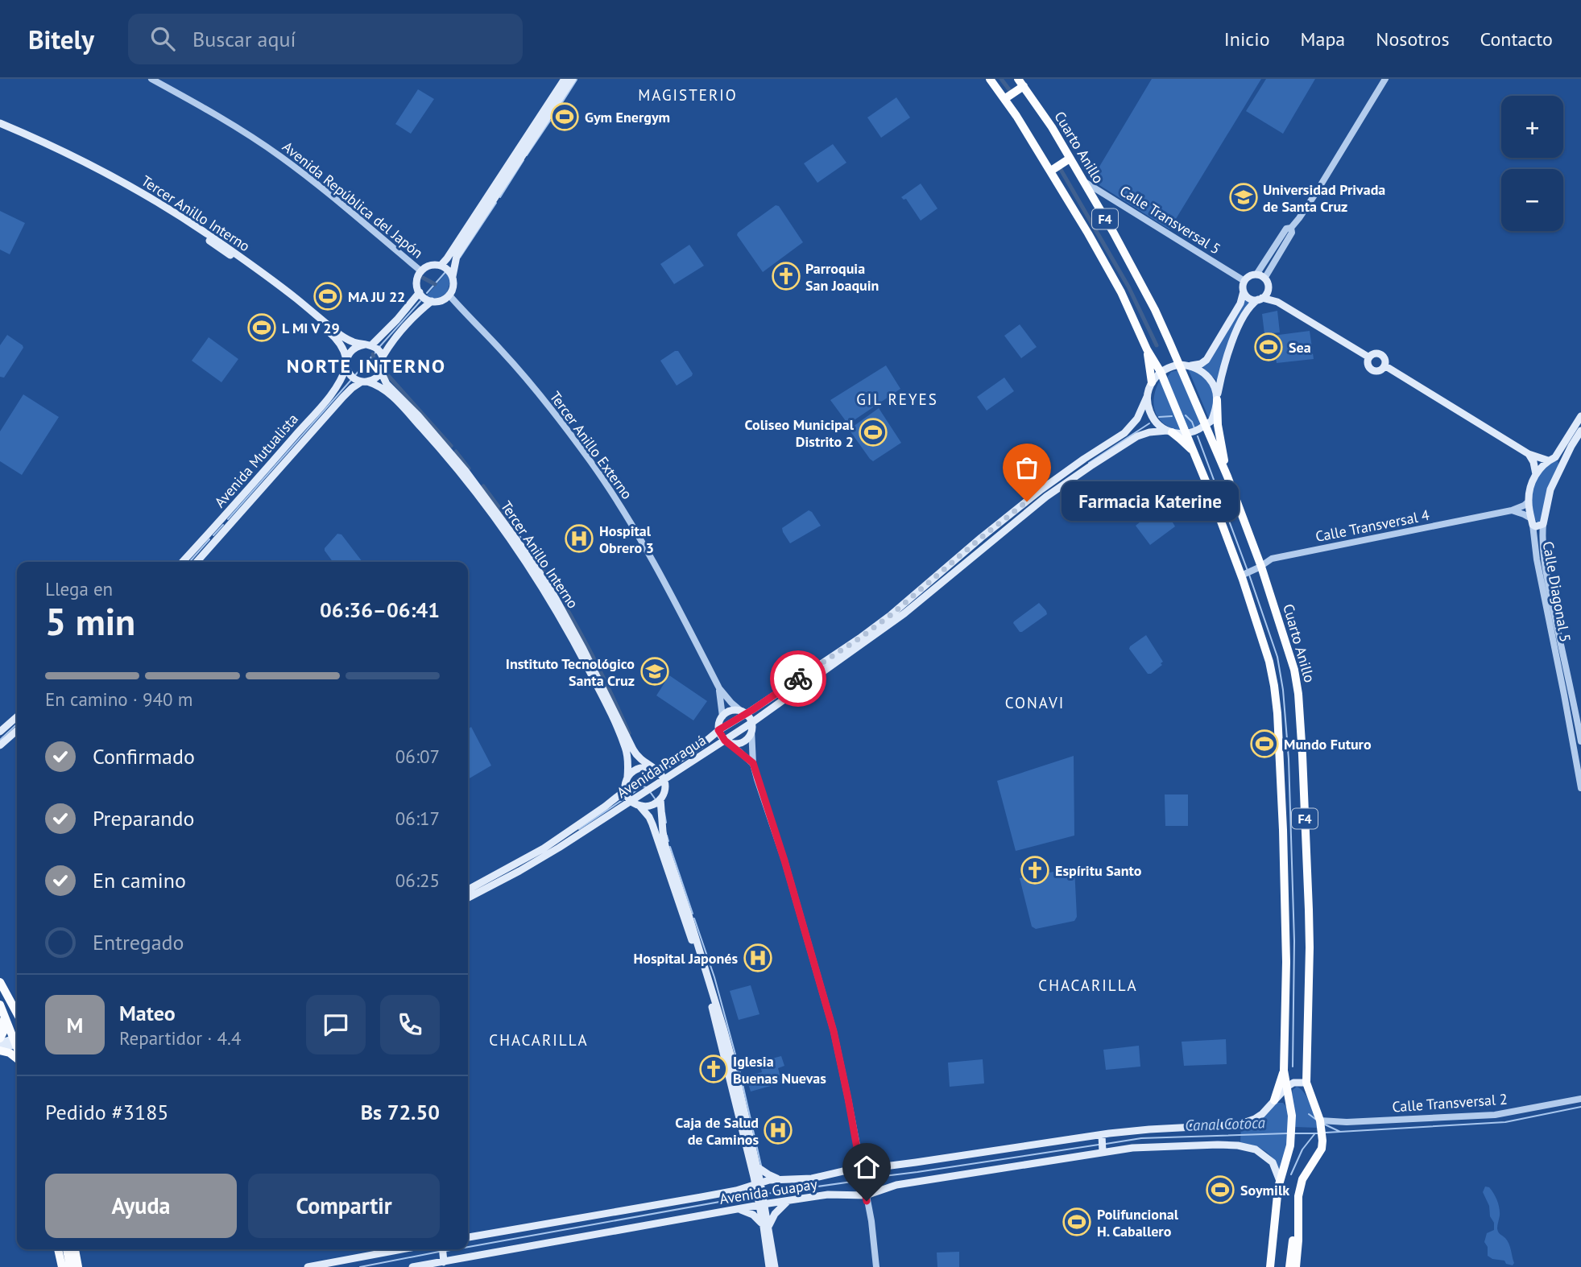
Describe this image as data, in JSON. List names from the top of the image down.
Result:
{
  "streets": {
    "highway": ["Cuarto Anillo", "F4"],
    "main road": [
      "Tercer Anillo Interno",
      "Avenida Mutualista",
      "Calle Diagonal 5",
      "Avenida Paraguá",
      "Avenida Guapay"
    ],
    "street": [
      "Avenida República del Japón",
      "Calle Transversal 5",
      "Tercer Anillo Externo",
      "Calle Transversal 4",
      "Calle Transversal 2"
    ]
  },
  "crossings": [
    ["Cuarto Anillo", "Calle Transversal 5"],
    ["Cuarto Anillo", "Calle Transversal 4"],
    ["Cuarto Anillo", "Avenida Paraguá"],
    ["Cuarto Anillo", "Calle Transversal 2"],
    ["Cuarto Anillo", "Avenida Guapay"],
    ["Avenida República del Japón", "Tercer Anillo Externo"],
    ["Tercer Anillo Interno", "Avenida Mutualista"],
    ["Tercer Anillo Interno", "Avenida Paraguá"],
    ["Tercer Anillo Externo", "Avenida Paraguá"],
    ["Calle Transversal 4", "Calle Diagonal 5"]
  ],
  "districts": [
    "MAGISTERIO",
    "NORTE INTERNO",
    "GIL REYES",
    "CONAVI",
    "CHACARILLA",
    "CHACARILLA"
  ],
  "water": ["Canal Cotoca"],
  "places": {
    "sports": [
      "Gym Energym",
      "MA JU 22",
      "L MI V 29",
      "Sea",
      "Coliseo Municipal Distrito 2",
      "Mundo Futuro",
      "Soymilk",
      "Polifuncional H. Caballero"
    ],
    "school or university": ["Universidad Privada de Santa Cruz", "Instituto Tecnológico Santa Cruz"],
    "church": ["Parroquia San Joaquin", "Espíritu Santo", "Iglesia Buenas Nuevas"],
    "other": ["Farmacia Katerine"],
    "hospital": ["Hospital Obrero 3", "Hospital Japonés", "Caja de Salud de Caminos"]
  },
  "page": {
    "header": "Bitely",
    "search": "Buscar aquí",
    "nav": [
      "Inicio",
      "Mapa",
      "Nosotros",
      "Contacto"
    ],
    "map_buttons": ["+", "−"],
    "bubble": "Farmacia Katerine",
    "heading": ["5 min", "Llega en", "06:36–06:41"],
    "panel": [
      "Mateo",
      "Repartidor · 4.4",
      "Pedido #3185",
      "Bs 72.50"
    ],
    "bar": "En camino · 940 m",
    "list": [
      ["Confirmado", "06:07"],
      ["Preparando", "06:17"],
      ["En camino", "06:25"],
      "Entregado"
    ],
    "round": "M",
    "buttons": ["Ayuda", "Compartir"]
  }
}
